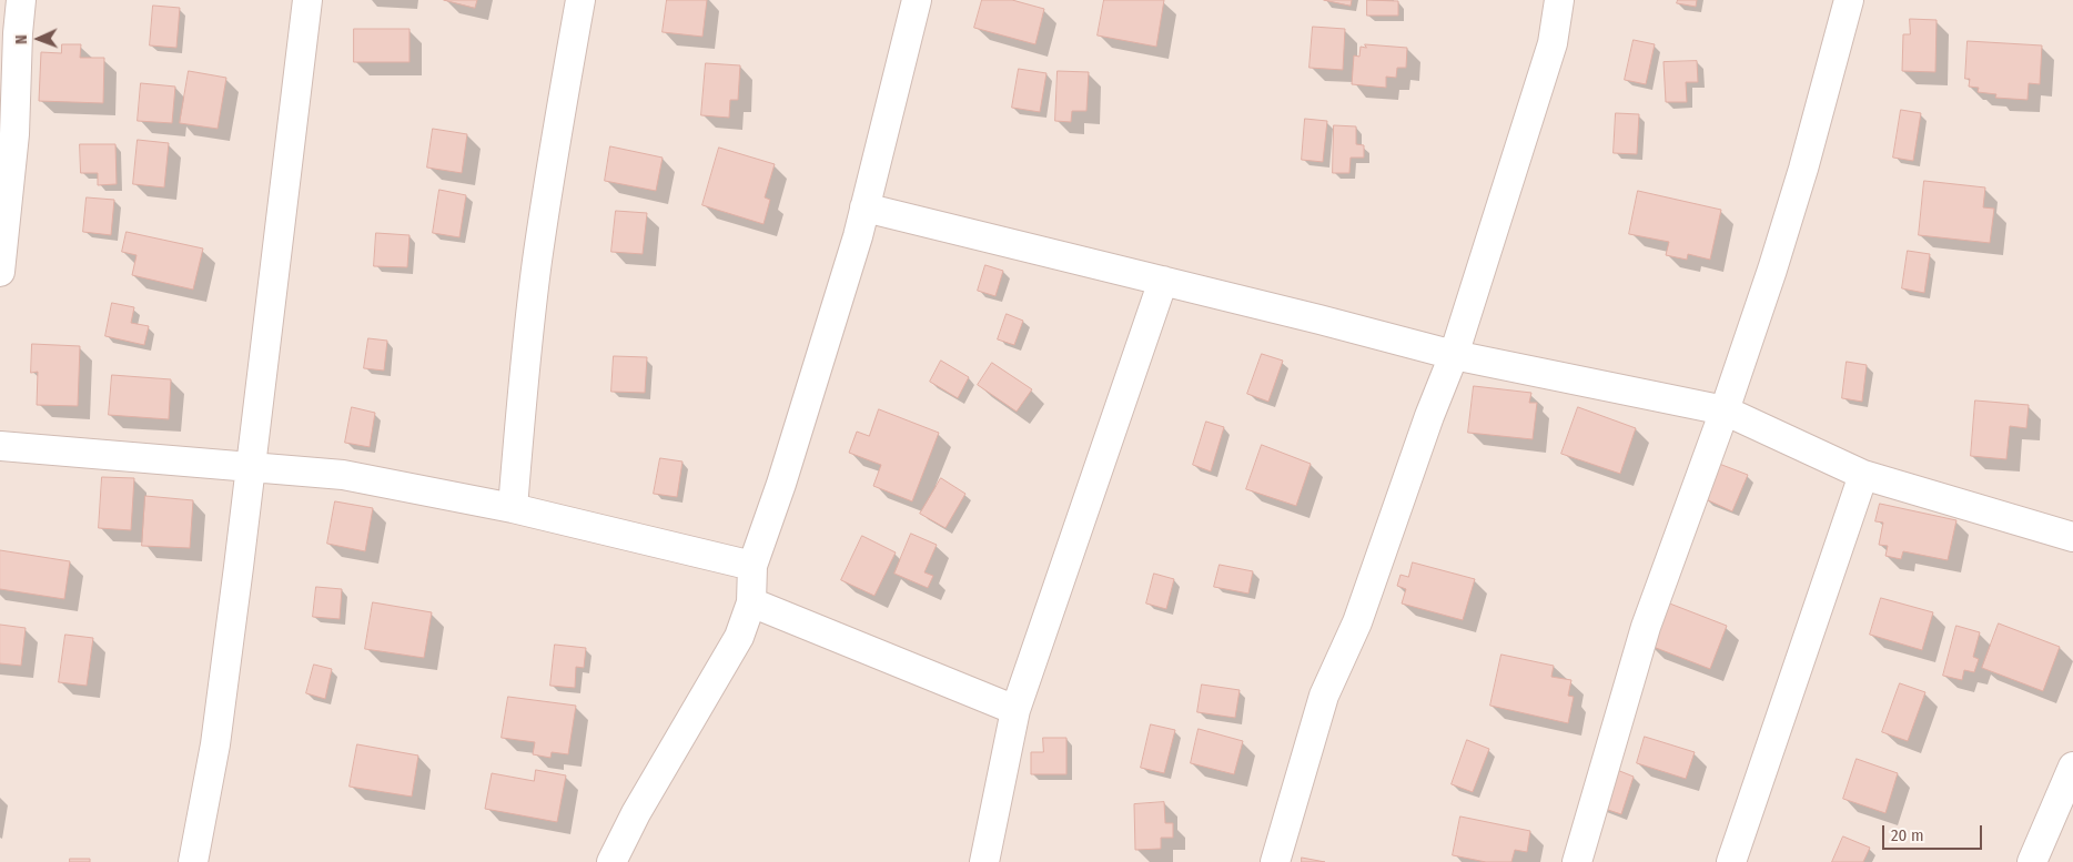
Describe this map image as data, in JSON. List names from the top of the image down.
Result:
{
  "scale_bar": "20 m",
  "north": "left"
}
